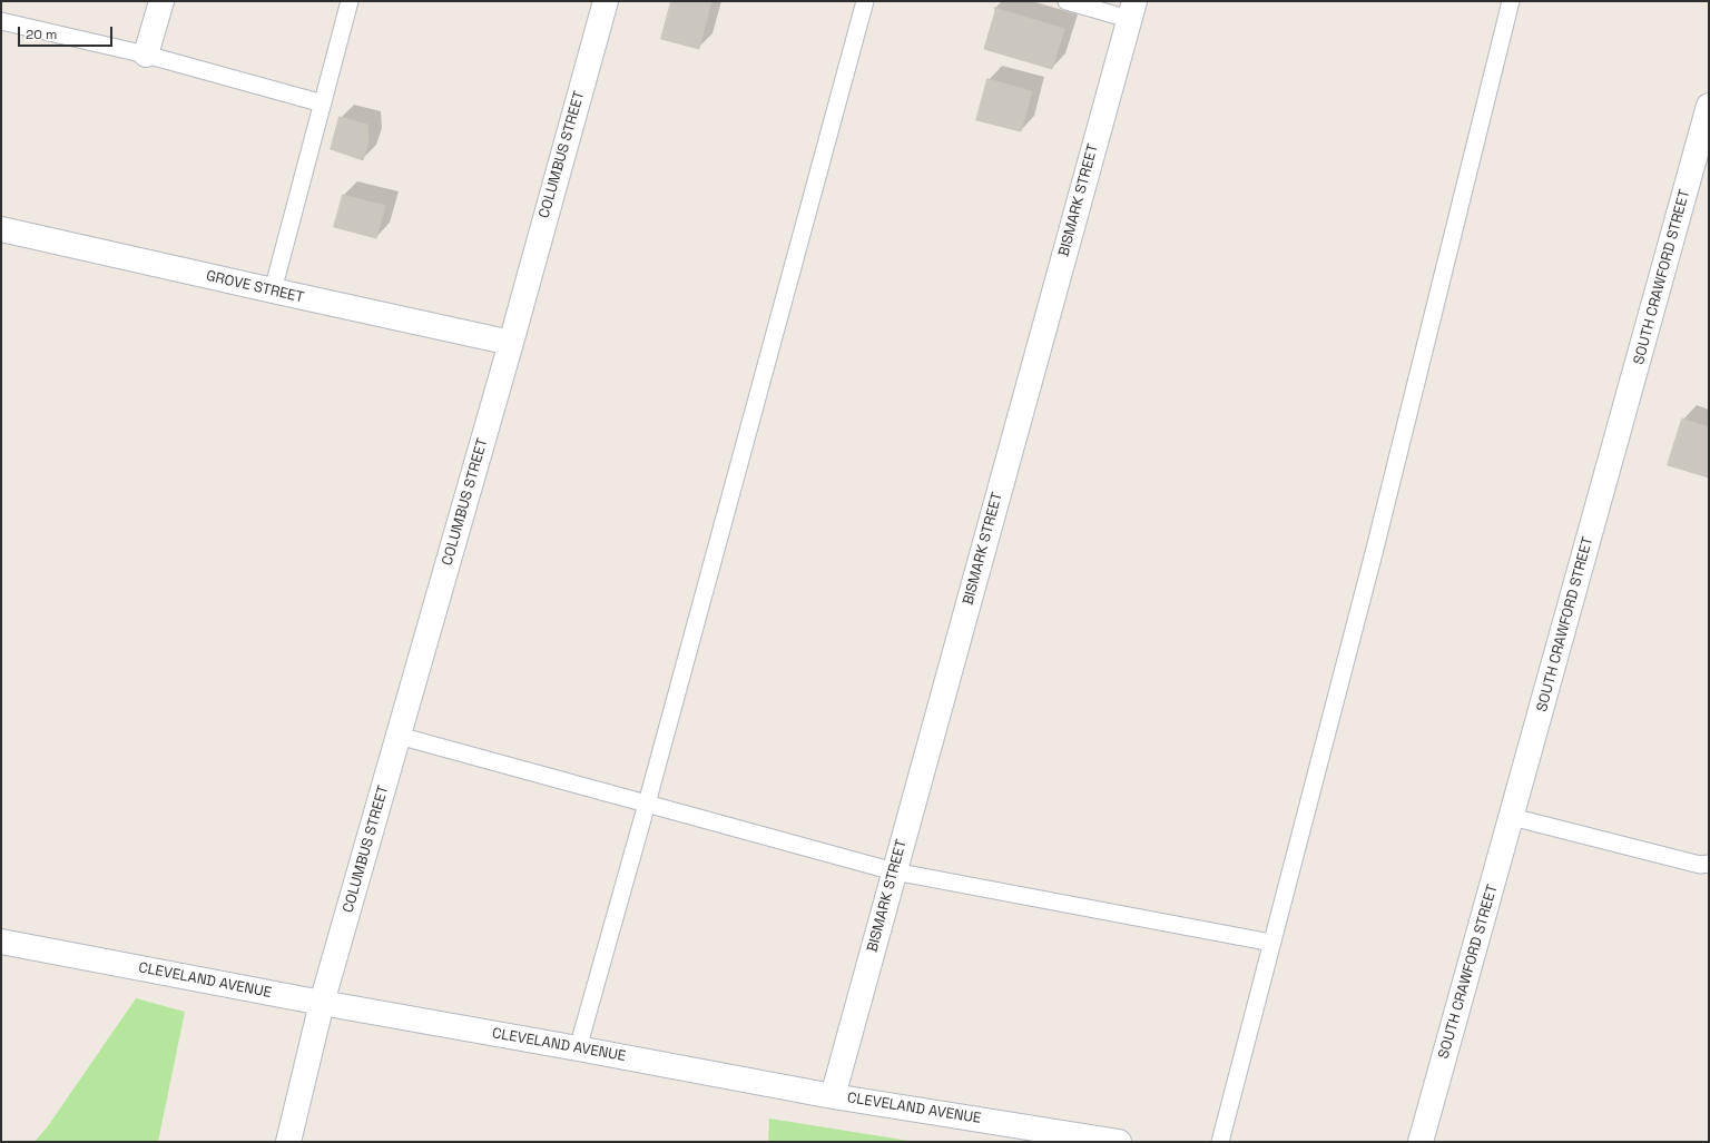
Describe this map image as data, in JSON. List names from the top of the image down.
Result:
{
  "streets": {
    "street": [
      "COLUMBUS STREET",
      "BISMARK STREET",
      "SOUTH CRAWFORD STREET",
      "GROVE STREET",
      "CLEVELAND AVENUE"
    ]
  },
  "crossings": [
    ["COLUMBUS STREET", "GROVE STREET"],
    ["COLUMBUS STREET", "CLEVELAND AVENUE"],
    ["BISMARK STREET", "CLEVELAND AVENUE"]
  ],
  "scale_bar": "20 m"
}
